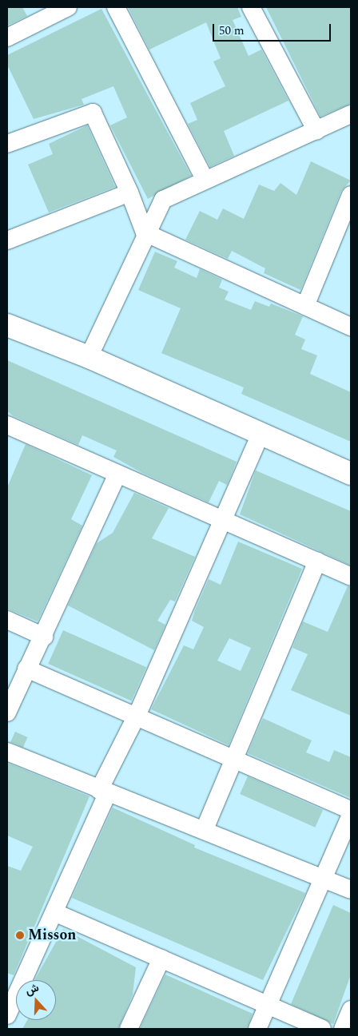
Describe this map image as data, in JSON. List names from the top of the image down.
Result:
{
  "places": ["Misson"],
  "scale_bar": "50 m",
  "north": "top"
}
